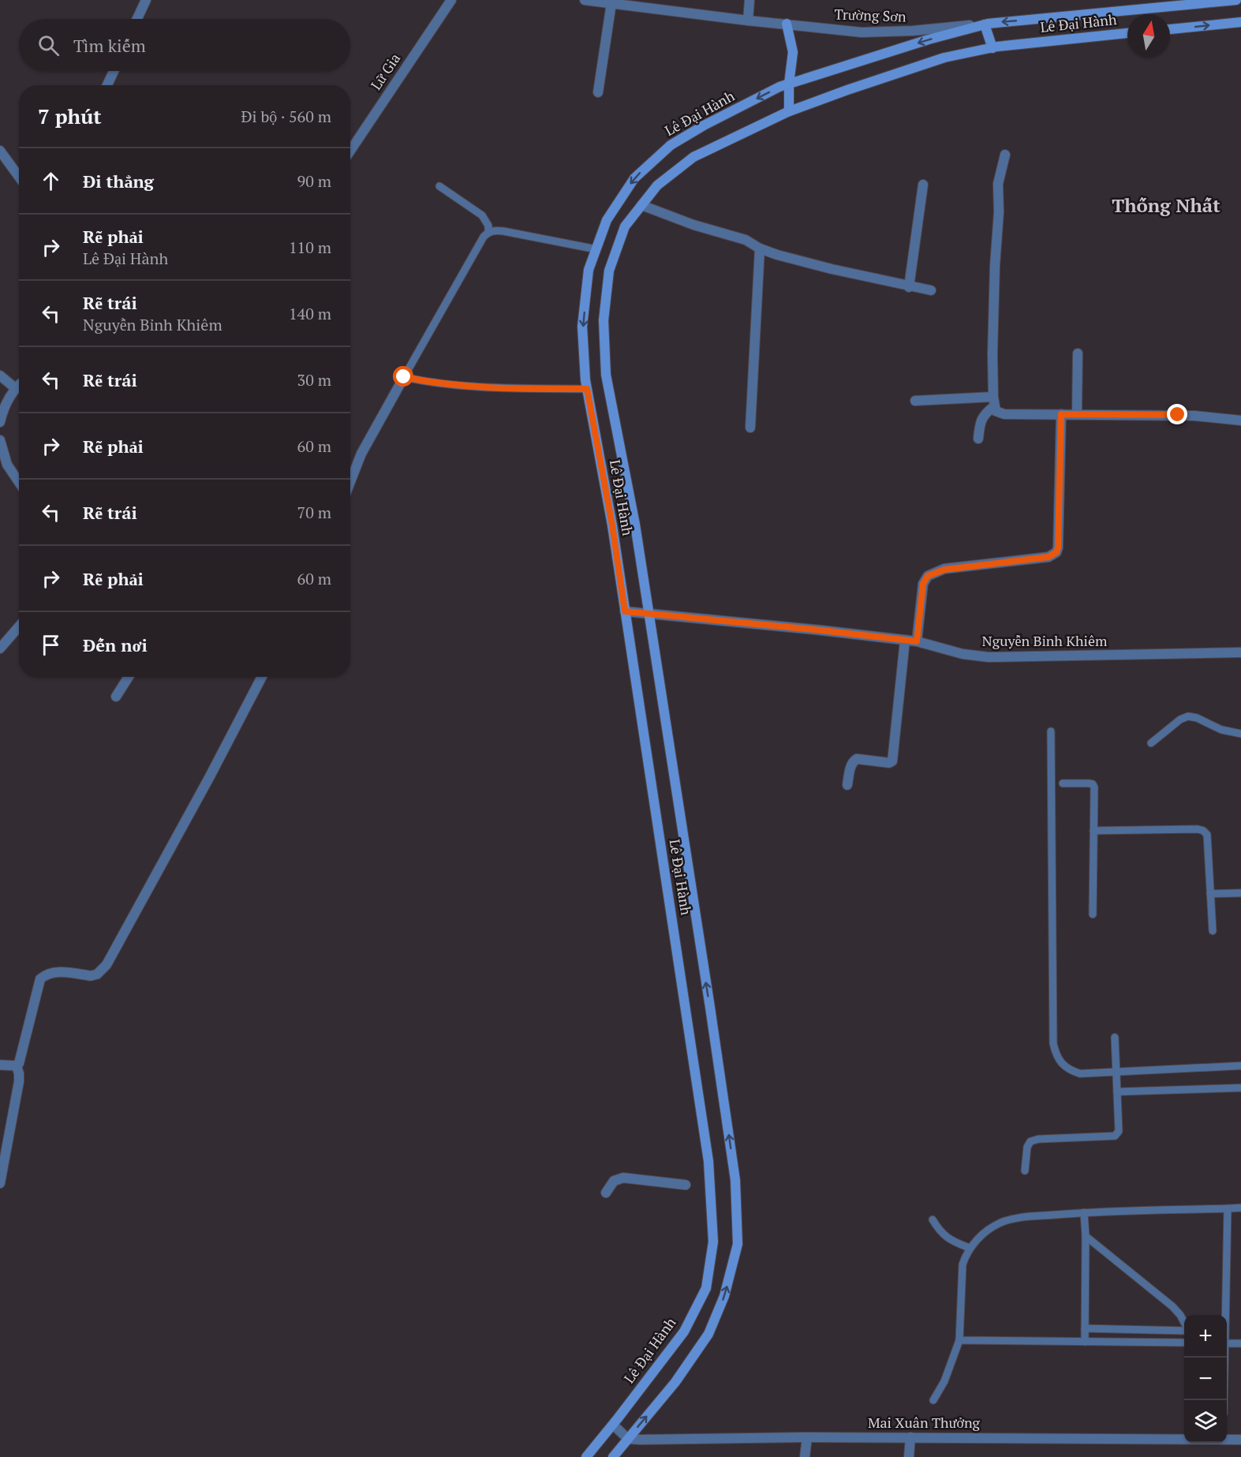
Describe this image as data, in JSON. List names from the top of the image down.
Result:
{
  "streets": {
    "main road": ["Lê Đại Hành"],
    "street": [
      "Trường Sơn",
      "Lữ Gia",
      "Nguyễn Bỉnh Khiêm",
      "Mai Xuân Thưởng"
    ]
  },
  "crossings": [
    ["Trường Sơn", "Lê Đại Hành"],
    ["Lê Đại Hành", "Nguyễn Bỉnh Khiêm"],
    ["Lê Đại Hành", "Mai Xuân Thưởng"]
  ],
  "districts": ["Thống Nhất"],
  "north": "top",
  "page": {
    "search": "Tìm kiếm",
    "heading": ["7 phút", "Đi bộ · 560 m"],
    "list": [
      ["Đi thẳng", "90 m"],
      ["Rẽ phải", "Lê Đại Hành", "110 m"],
      ["Rẽ trái", "Nguyễn Bỉnh Khiêm", "140 m"],
      ["Rẽ trái", "30 m"],
      ["Rẽ phải", "60 m"],
      ["Rẽ trái", "70 m"],
      ["Rẽ phải", "60 m"],
      "Đến nơi"
    ],
    "map_buttons": ["+", "−"]
  }
}
